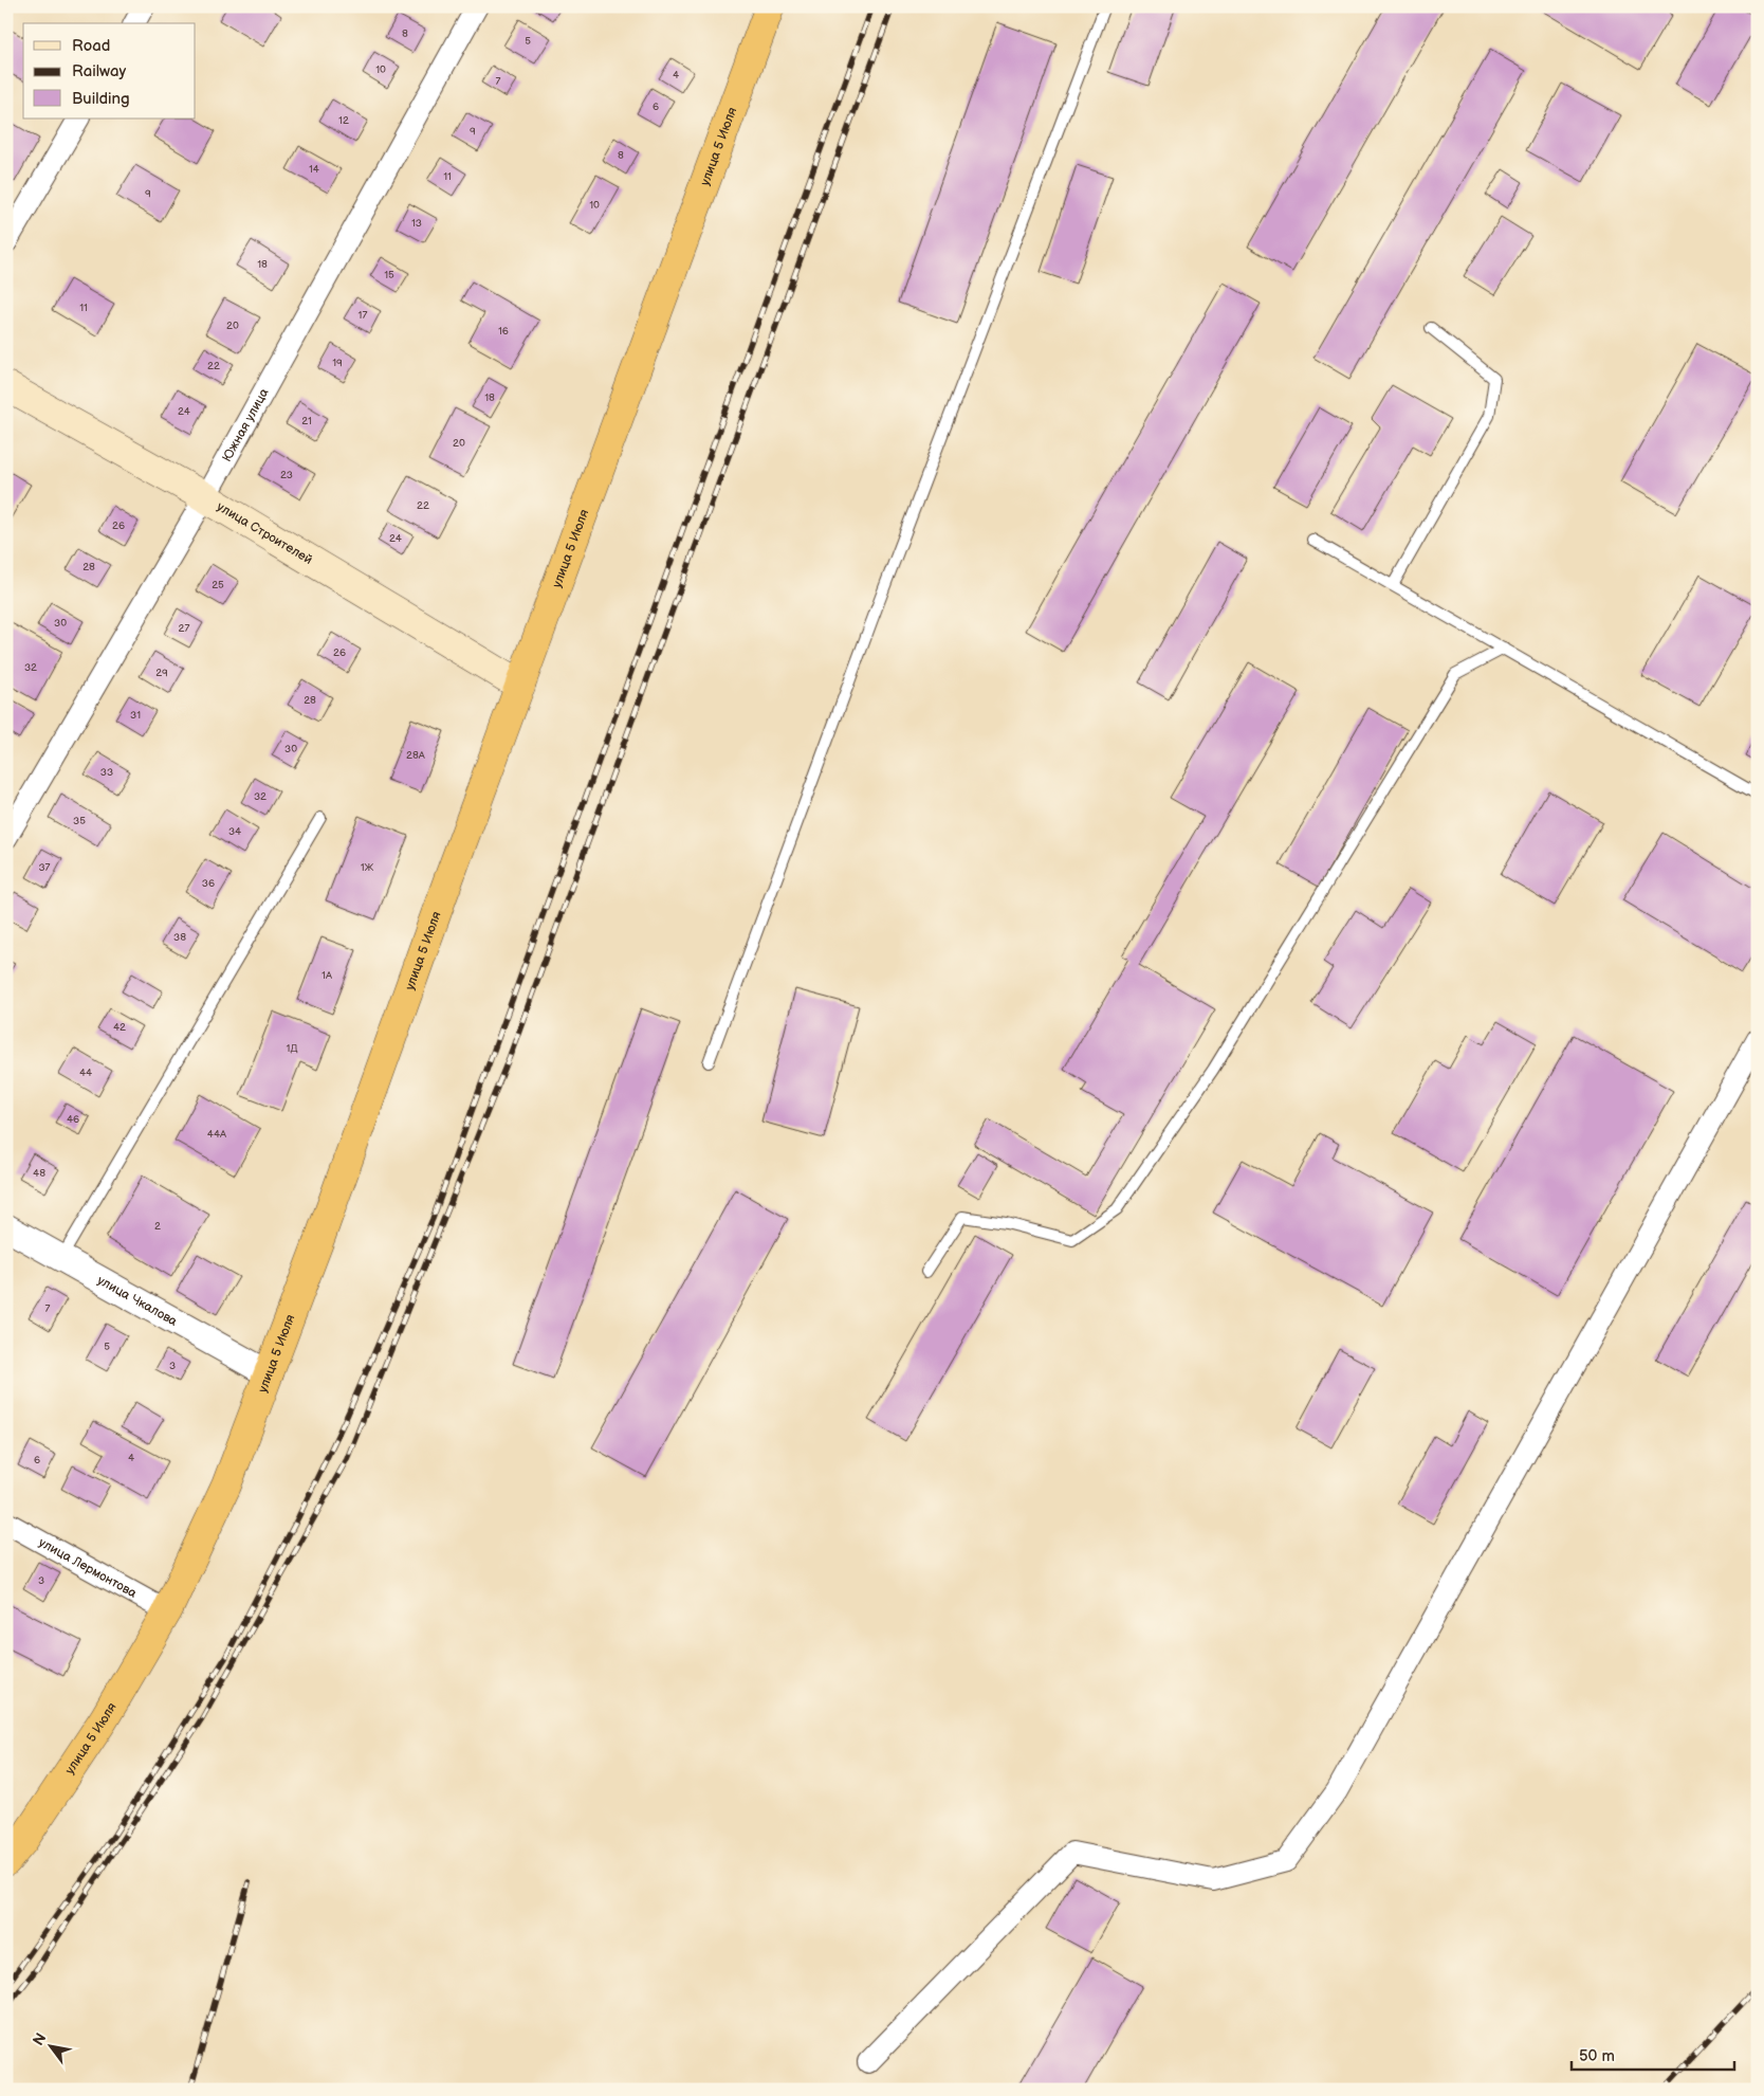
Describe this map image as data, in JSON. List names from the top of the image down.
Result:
{
  "streets": {
    "highway": ["улица 5 Июля"],
    "main road": ["улица Строителей"],
    "street": ["Южная улица", "улица Чкалова", "улица Лермонтова"]
  },
  "crossings": [
    ["улица 5 Июля", "улица Строителей"],
    ["улица 5 Июля", "улица Чкалова"],
    ["улица 5 Июля", "улица Лермонтова"],
    ["Южная улица", "улица Строителей"]
  ],
  "house_numbers": [
    "8",
    "5",
    "10",
    "4",
    "7",
    "6",
    "12",
    "9",
    "8",
    "14",
    "11",
    "9",
    "10",
    "13",
    "18",
    "15",
    "11",
    "17",
    "20",
    "16",
    "19",
    "22",
    "18",
    "24",
    "21",
    "20",
    "23",
    "22",
    "26",
    "24",
    "28",
    "25",
    "30",
    "27",
    "26",
    "32",
    "29",
    "28",
    "31",
    "30",
    "28А",
    "33",
    "32",
    "35",
    "34",
    "37",
    "1Ж",
    "36",
    "38",
    "1А",
    "42",
    "1Д",
    "44",
    "46",
    "44А",
    "48",
    "2",
    "7",
    "5",
    "3",
    "4",
    "6",
    "3"
  ],
  "legend": ["Road", "Railway", "Building"],
  "scale_bar": "50 m",
  "north": "top left"
}
